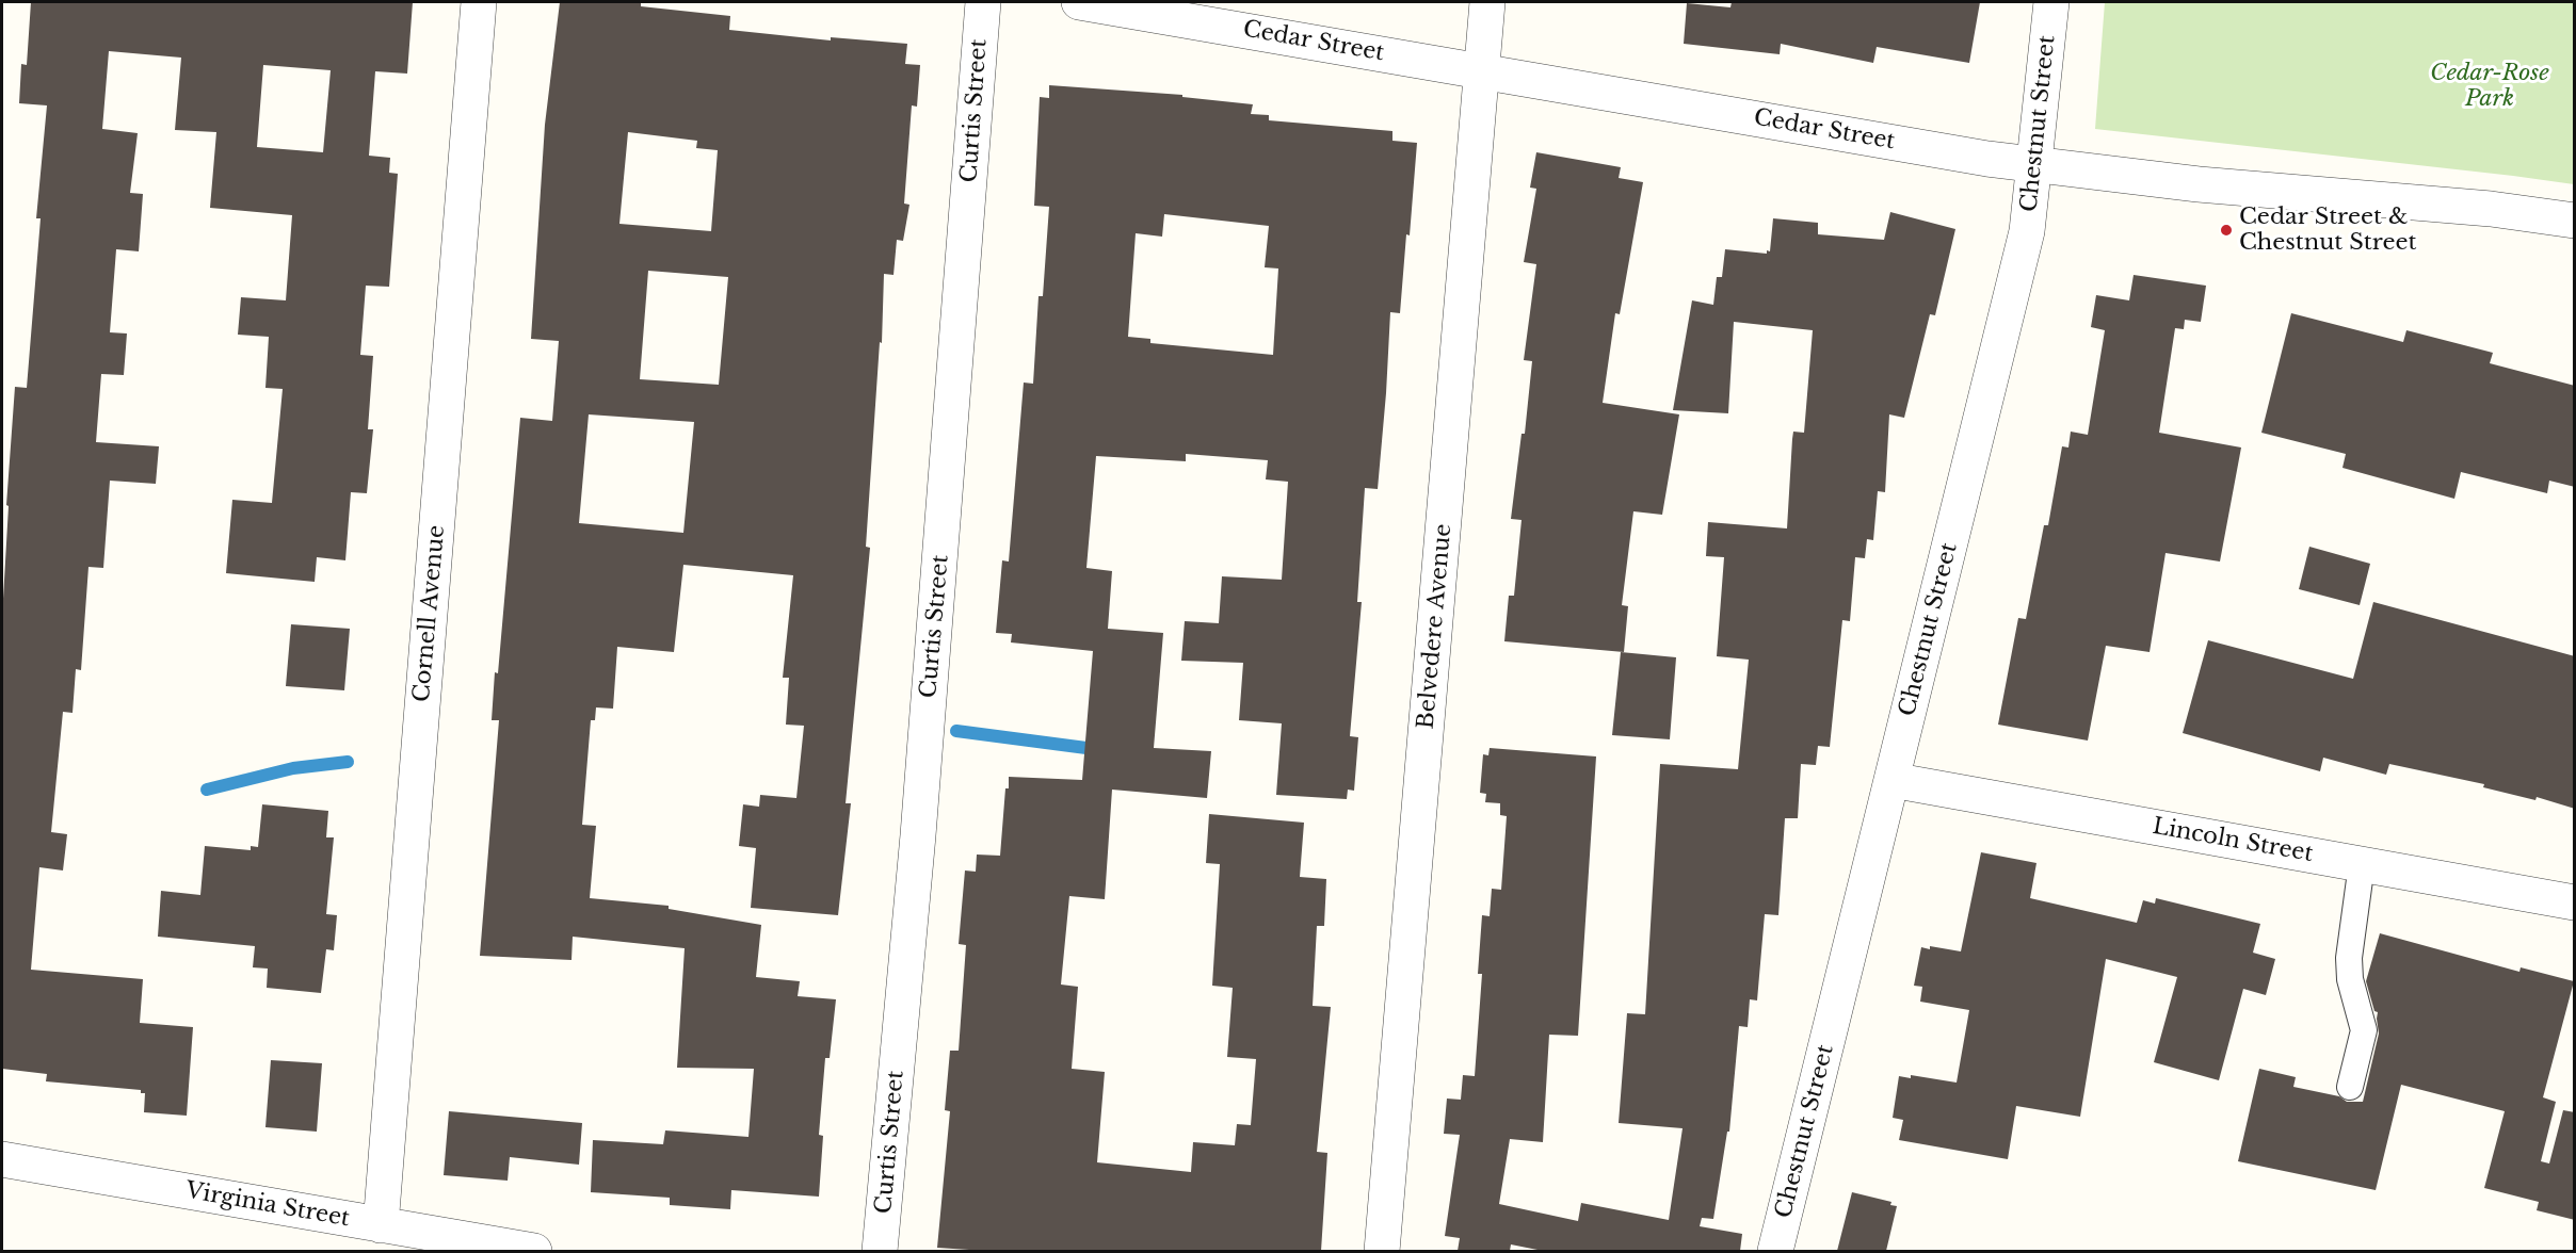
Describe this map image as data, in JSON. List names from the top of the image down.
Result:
{
  "streets": {
    "street": [
      "Cedar Street",
      "Curtis Street",
      "Chestnut Street",
      "Cornell Avenue",
      "Belvedere Avenue",
      "Lincoln Street",
      "Virginia Street"
    ]
  },
  "crossings": [
    ["Cedar Street", "Chestnut Street"],
    ["Cedar Street", "Belvedere Avenue"],
    ["Chestnut Street", "Lincoln Street"],
    ["Cornell Avenue", "Virginia Street"]
  ],
  "parks": ["Cedar-Rose Park"],
  "places": ["Cedar Street & Chestnut Street"]
}
